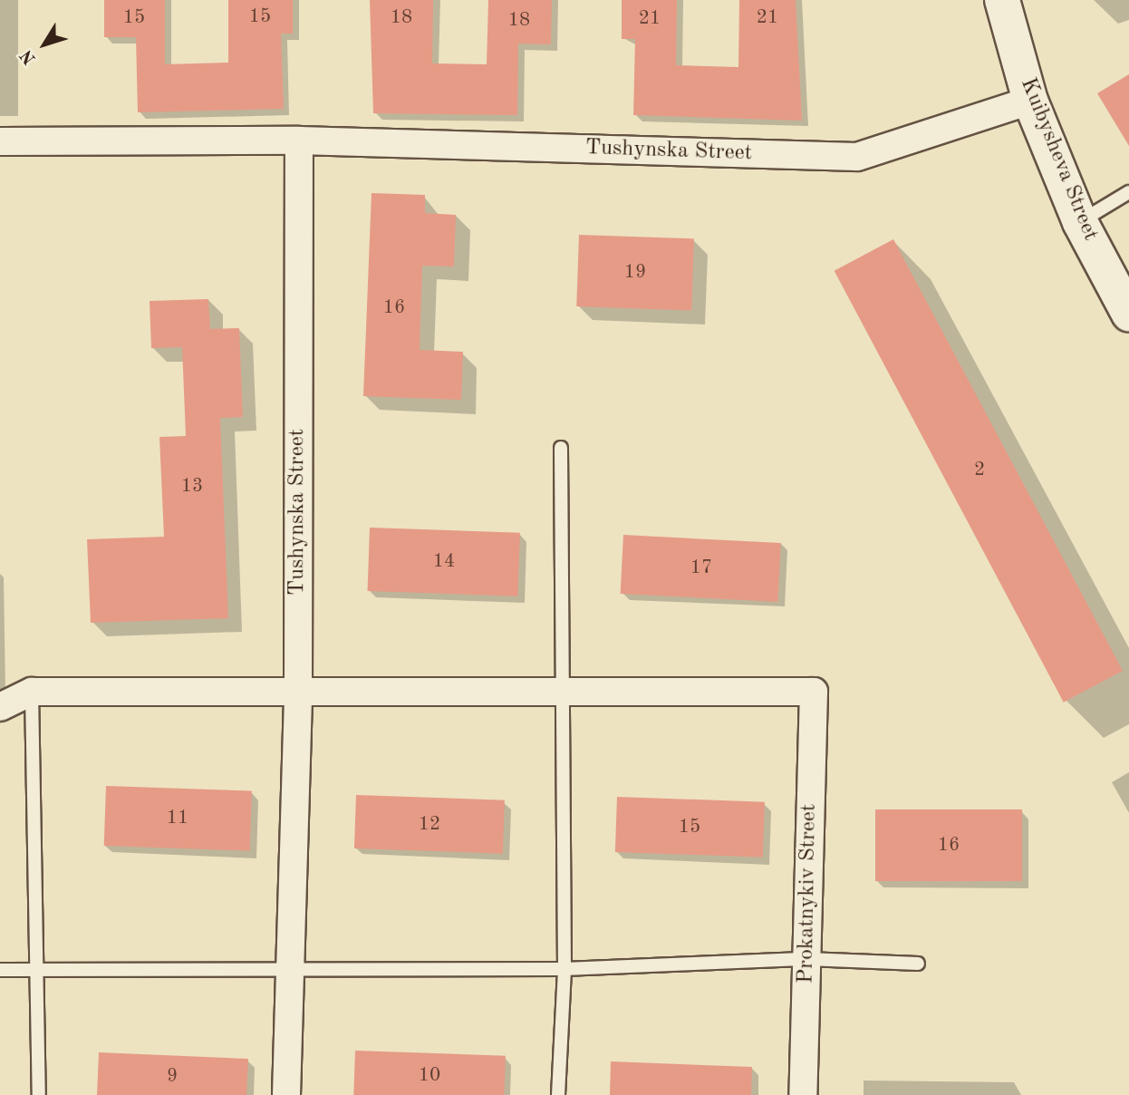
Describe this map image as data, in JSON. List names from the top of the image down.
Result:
{
  "streets": {
    "main road": ["Kuibysheva Street"],
    "street": ["Tushynska Street", "Prokatnykiv Street"]
  },
  "crossings": [
    ["Tushynska Street", "Kuibysheva Street"]
  ],
  "house_numbers": [
    "15",
    "15",
    "18",
    "21",
    "21",
    "18",
    "19",
    "16",
    "2",
    "13",
    "14",
    "17",
    "11",
    "12",
    "15",
    "16",
    "10",
    "9"
  ],
  "north": "bottom left"
}
